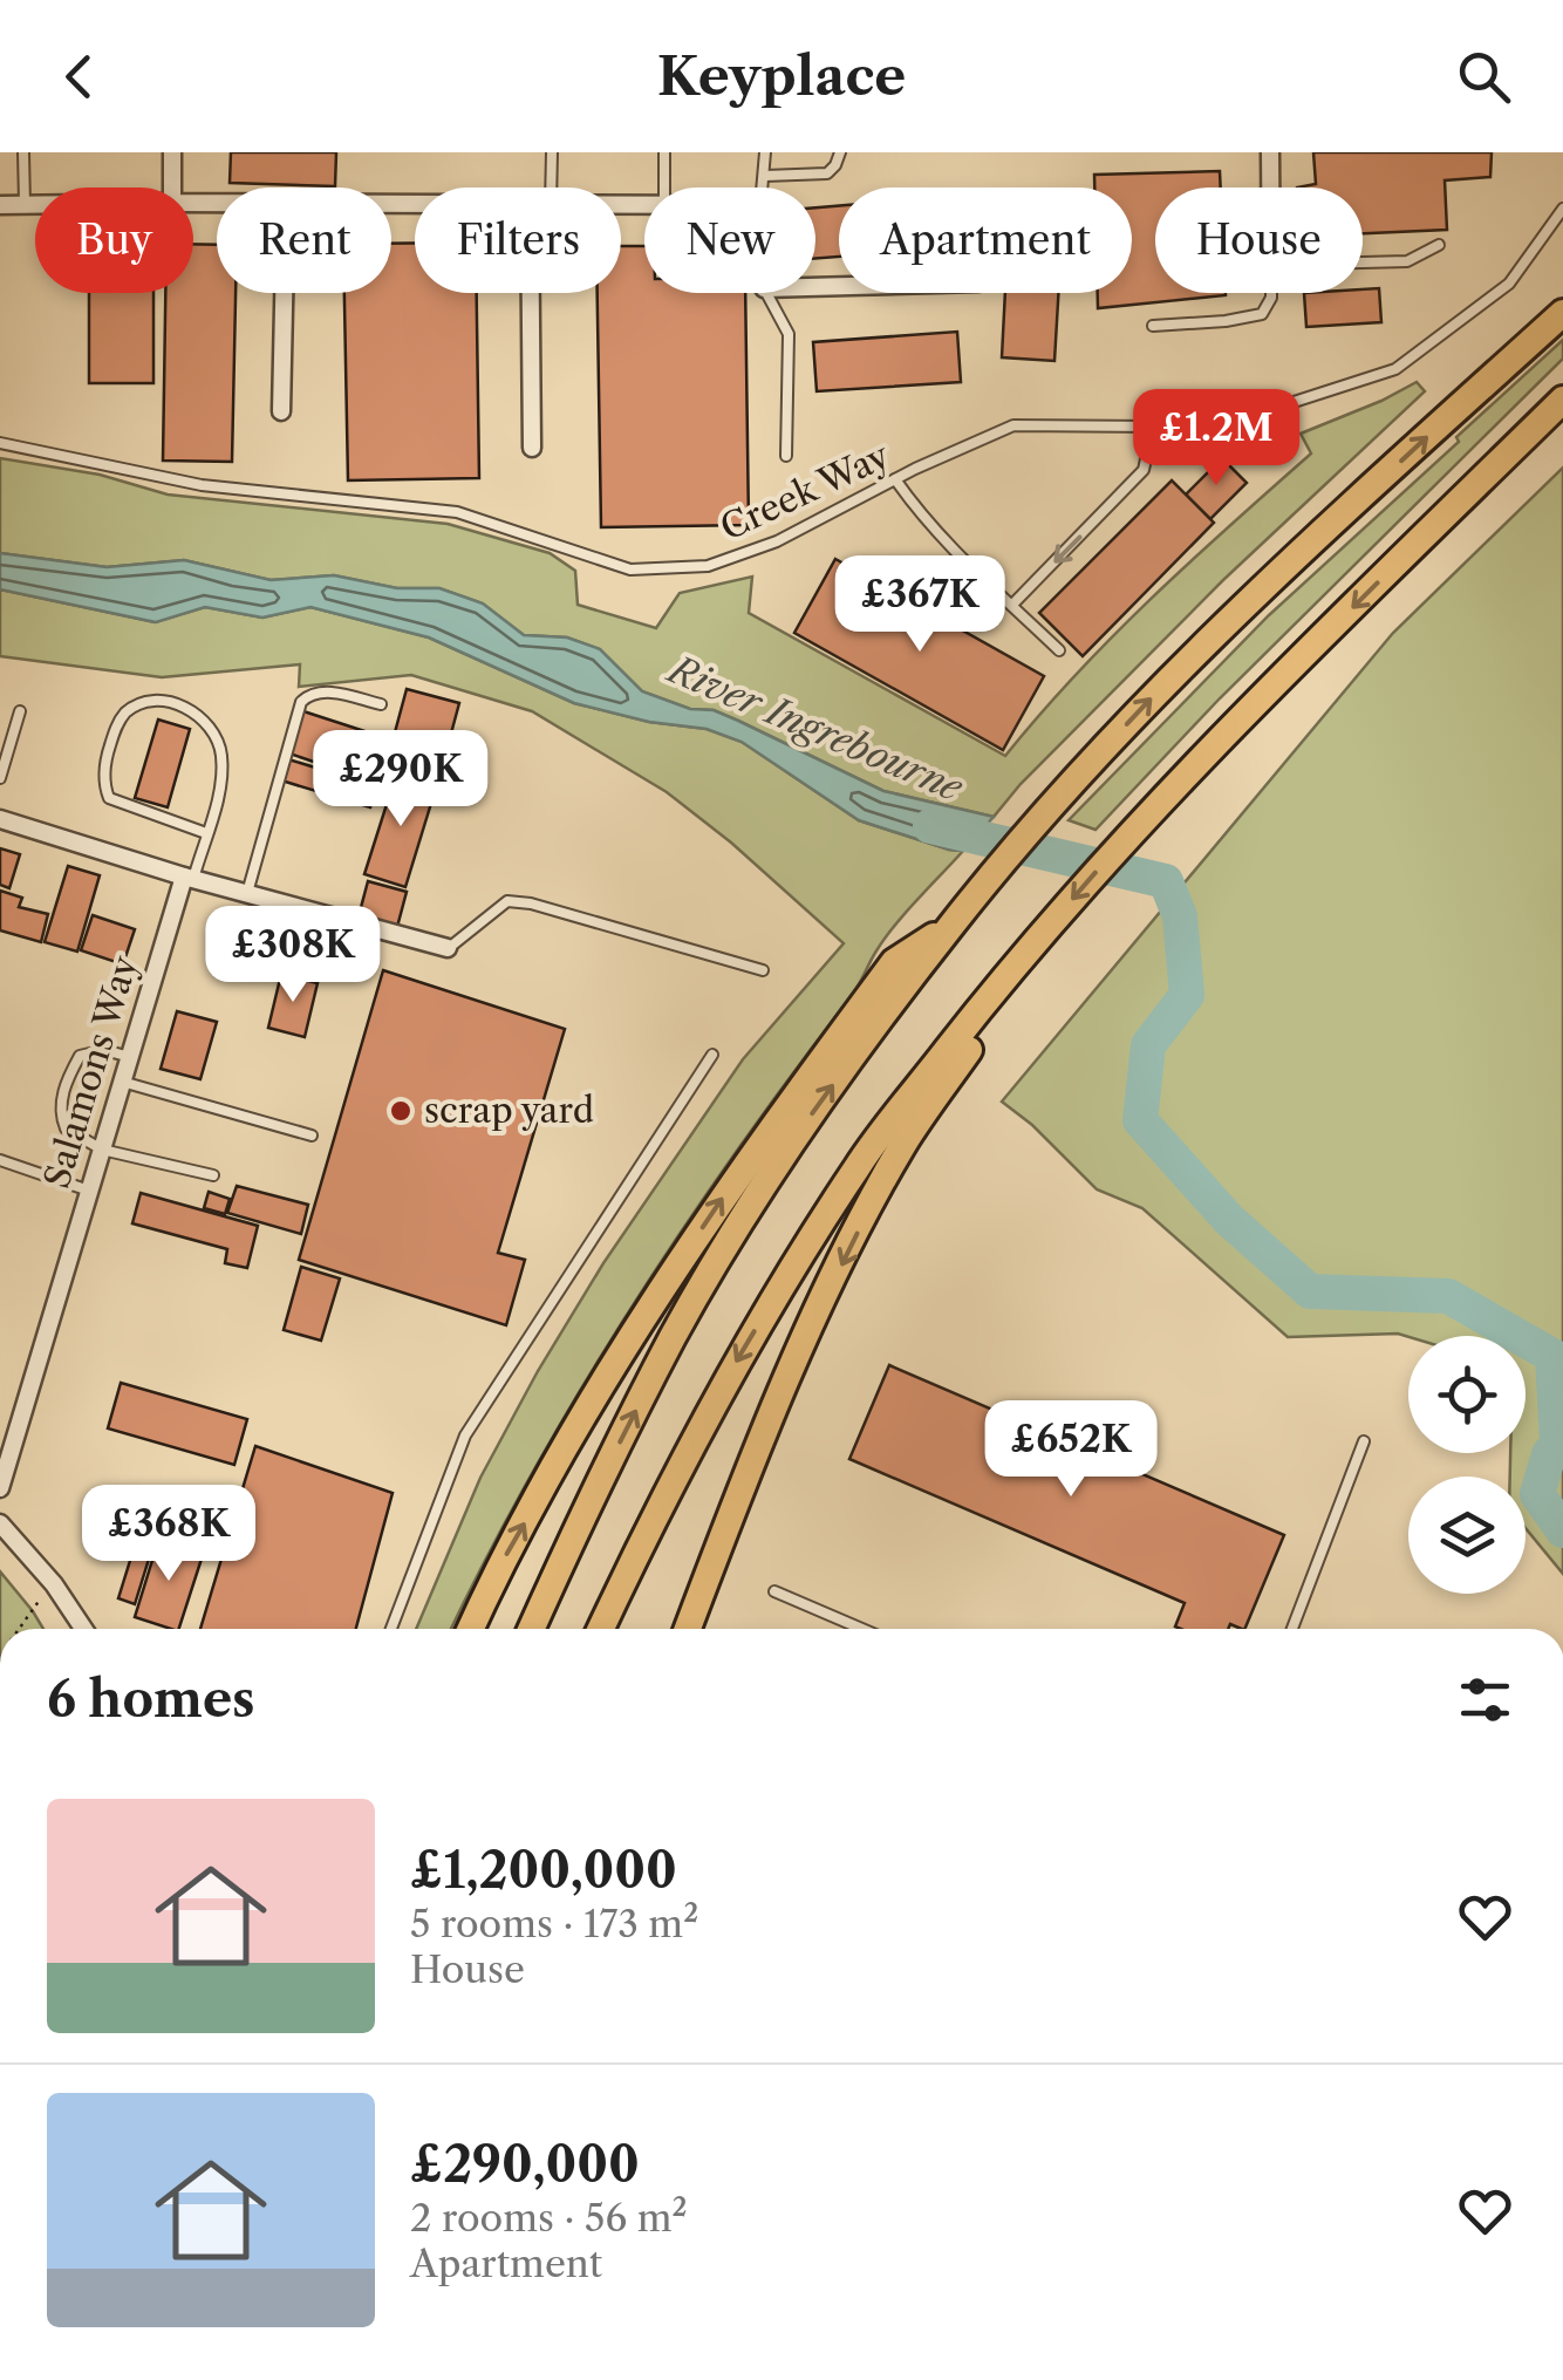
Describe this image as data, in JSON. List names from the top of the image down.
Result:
{
  "streets": {
    "street": ["Salamons Way"],
    "lane": ["Creek Way"]
  },
  "water": ["River Ingrebourne"],
  "places": ["scrap yard"],
  "page": {
    "header": "Keyplace",
    "chip": [
      "Buy",
      "Rent",
      "Filters",
      "New",
      "Apartment",
      "House"
    ],
    "price": [
      "£1.2M",
      "£367K",
      "£290K",
      "£308K",
      "£652K",
      "£368K"
    ],
    "heading": "6 homes",
    "list": [
      {
        "name": "£1,200,000",
        "note": "5 rooms · 173 m² · House"
      },
      {
        "name": "£290,000",
        "note": "2 rooms · 56 m² · Apartment"
      }
    ]
  }
}
